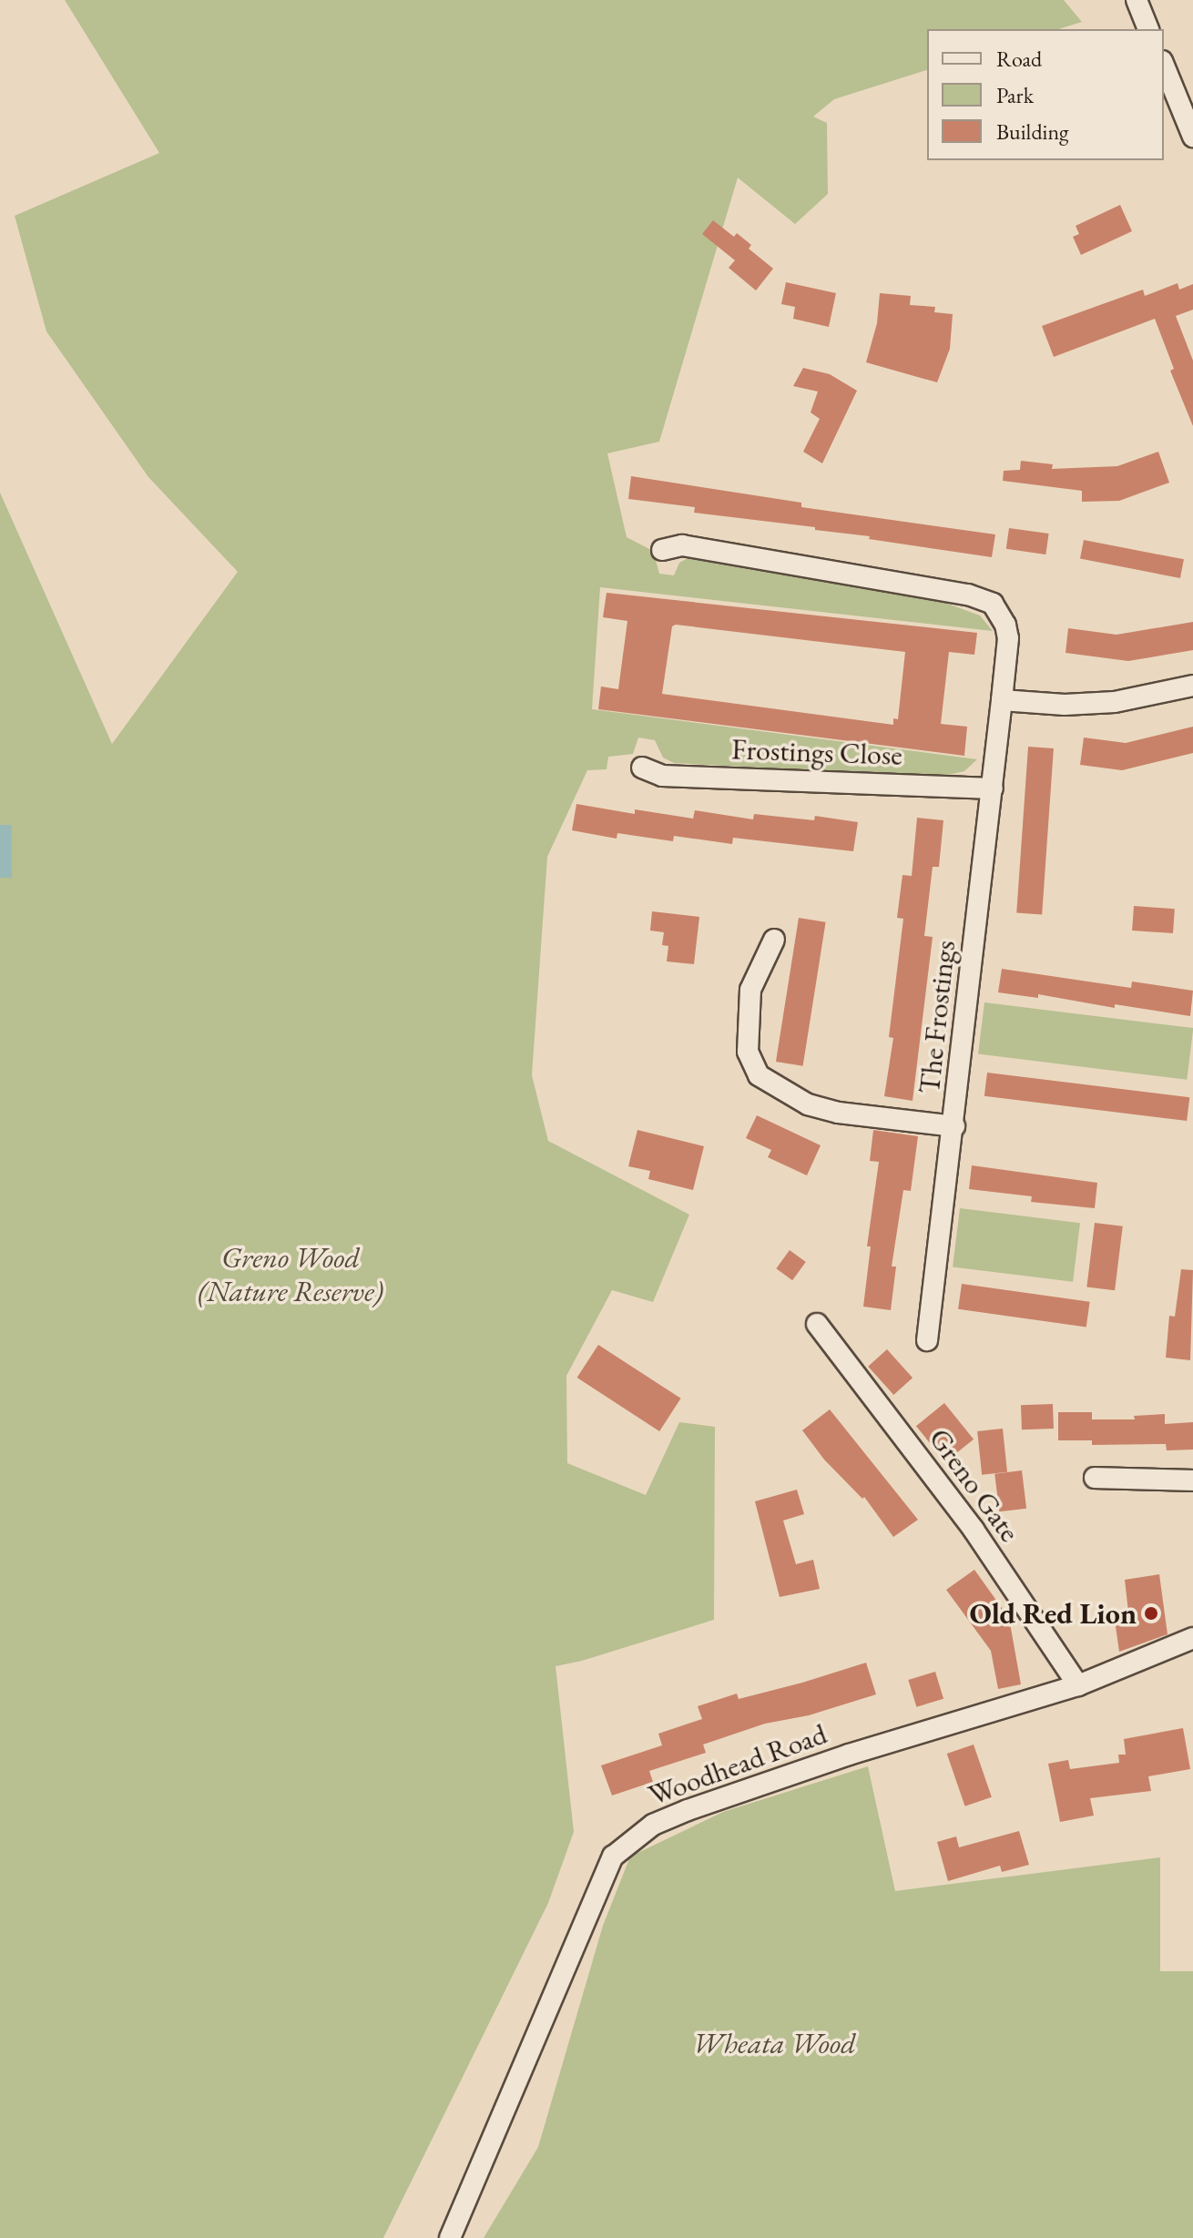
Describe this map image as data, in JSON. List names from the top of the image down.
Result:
{
  "streets": {
    "street": [
      "Frostings Close",
      "The Frostings",
      "Greno Gate",
      "Woodhead Road"
    ]
  },
  "crossings": [
    ["Frostings Close", "The Frostings"],
    ["Greno Gate", "Woodhead Road"]
  ],
  "parks": ["Greno Wood (Nature Reserve)", "Wheata Wood"],
  "places": ["Old Red Lion"],
  "legend": ["Road", "Park", "Building"]
}
